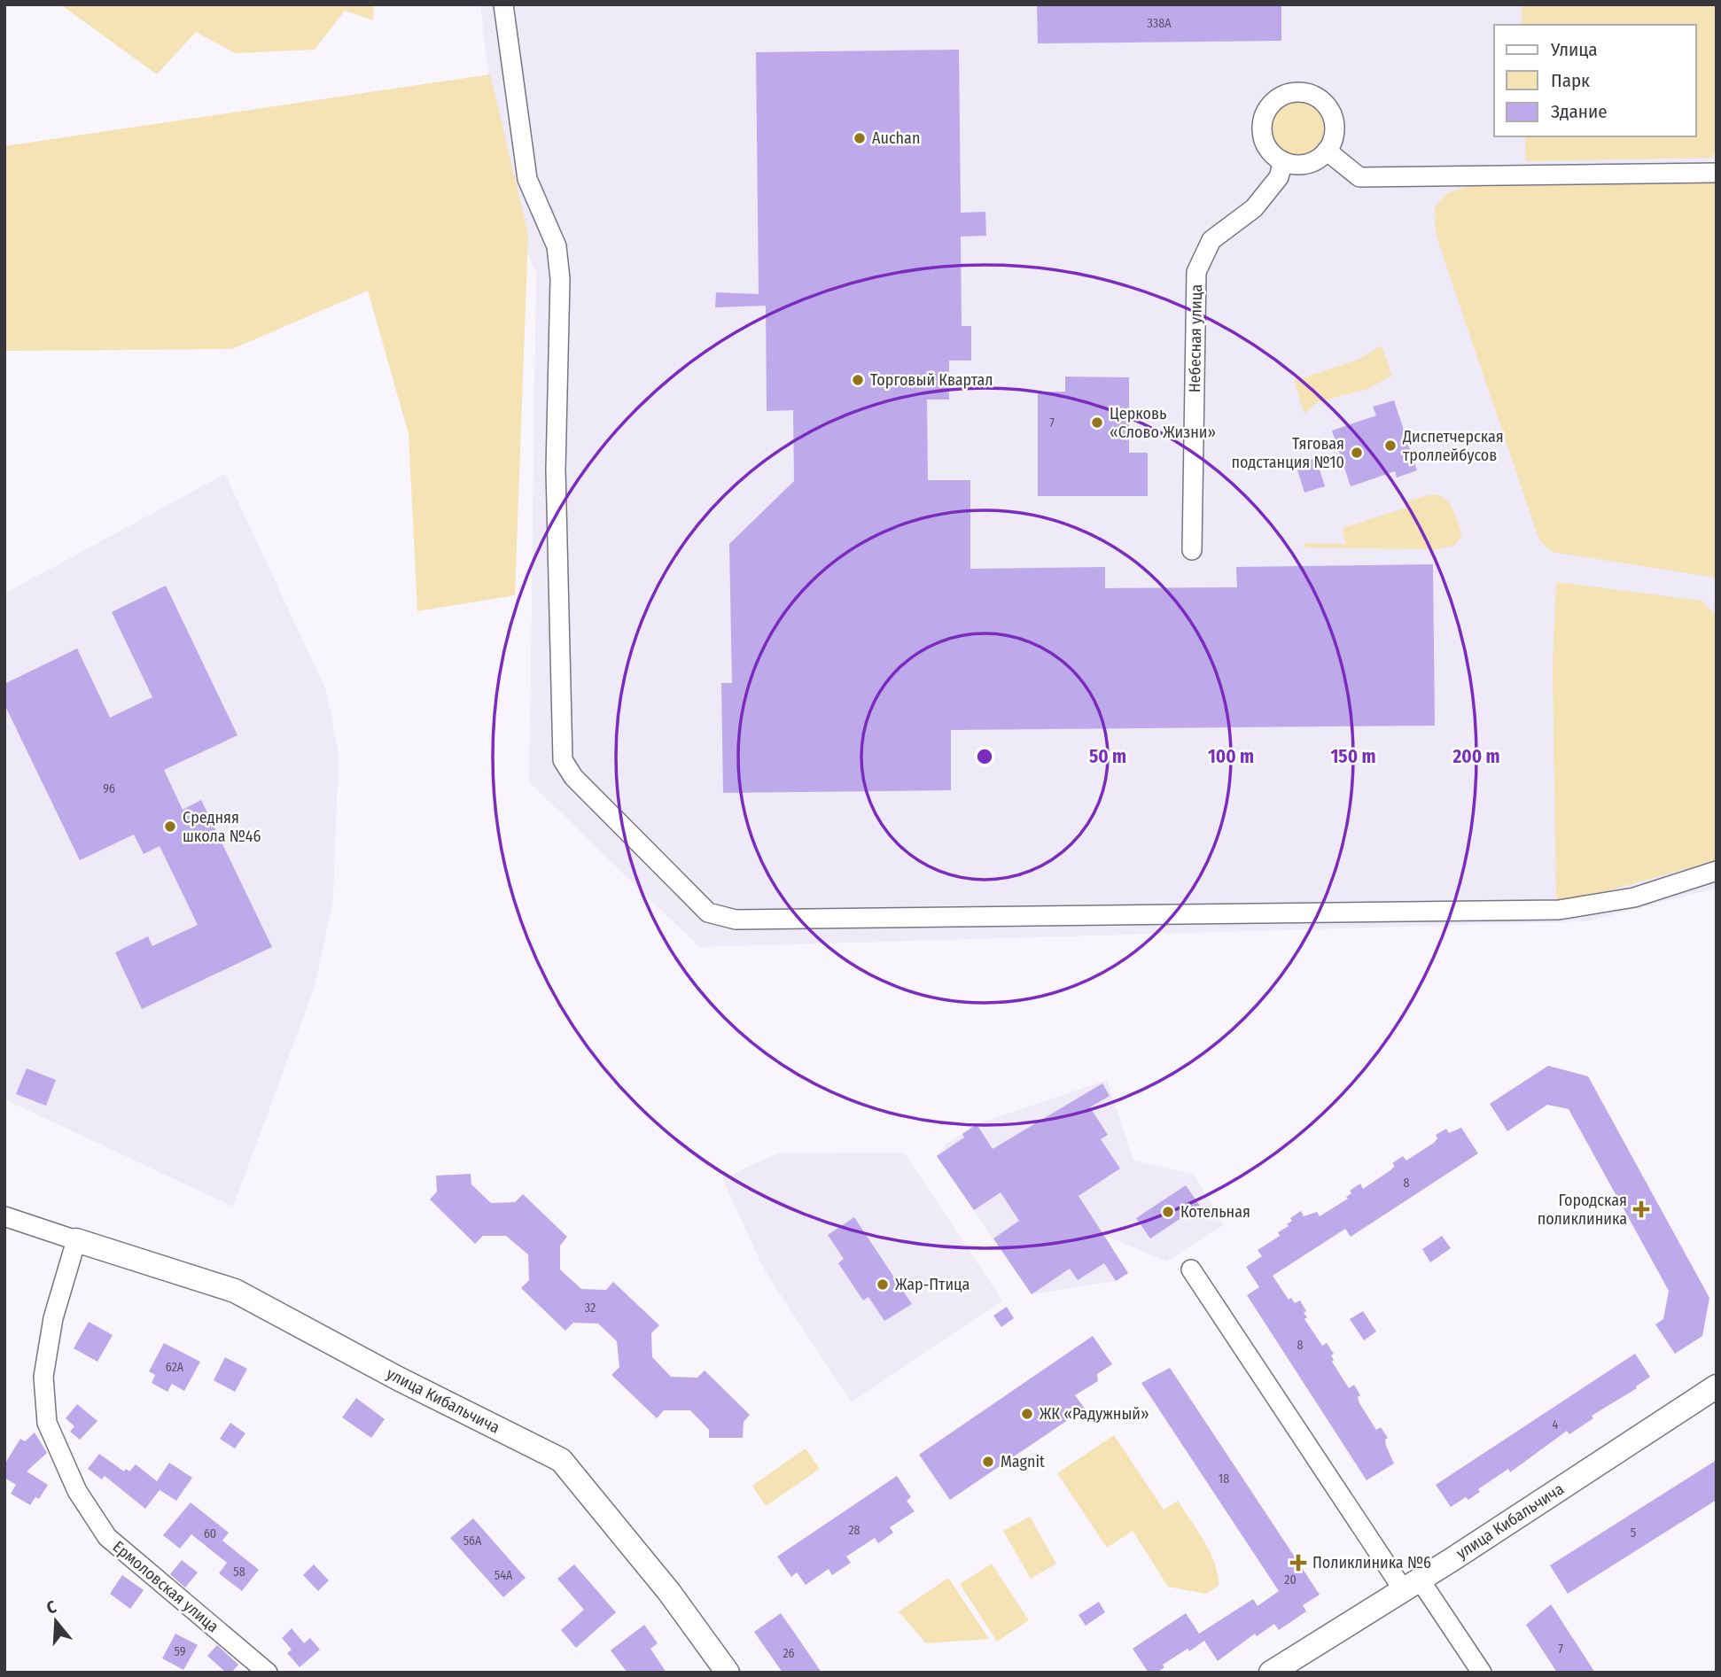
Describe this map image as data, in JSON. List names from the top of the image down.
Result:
{
  "streets": {
    "street": ["Небесная улица", "улица Кибальчича", "Ермоловская улица"]
  },
  "crossings": [
    ["улица Кибальчича", "Ермоловская улица"]
  ],
  "places": {
    "other": [
      "Auchan",
      "Торговый Квартал",
      "Церковь «Слово Жизни»",
      "Диспетчерская троллейбусов",
      "Тяговая подстанция №10",
      "Средняя школа №46",
      "Котельная",
      "Жар-Птица",
      "ЖК «Радужный»",
      "Magnit"
    ],
    "health": ["Городская поликлиника", "Поликлиника №6"]
  },
  "house_numbers": [
    "338А",
    "7",
    "96",
    "8",
    "32",
    "8",
    "62А",
    "4",
    "18",
    "28",
    "5",
    "60",
    "56А",
    "58",
    "54А",
    "20",
    "7",
    "59",
    "26"
  ],
  "legend": ["Улица", "Парк", "Здание"],
  "north": "top",
  "rings": [
    "50 m",
    "100 m",
    "150 m",
    "200 m"
  ]
}
